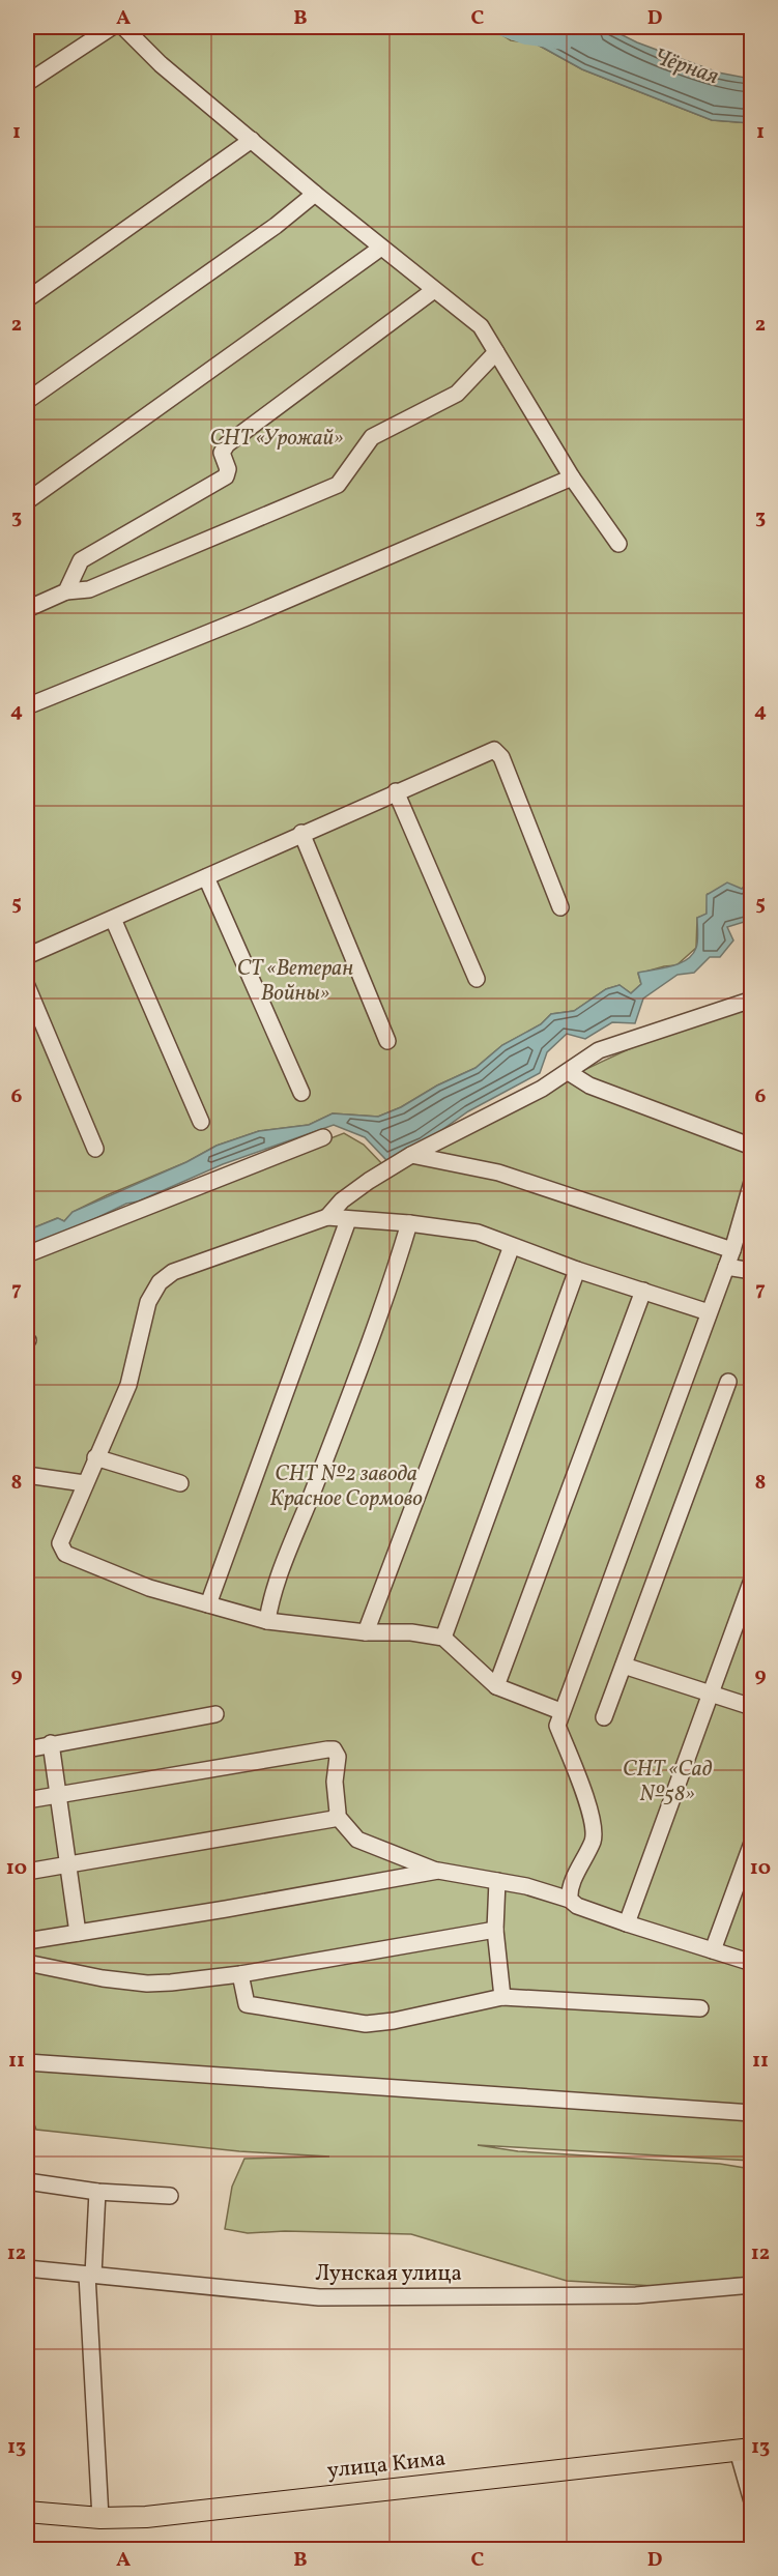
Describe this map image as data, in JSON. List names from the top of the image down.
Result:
{
  "streets": {
    "main road": ["улица Кима"],
    "street": ["Лунская улица"]
  },
  "water": ["Чёрная"],
  "parks": [
    "СНТ «Урожай»",
    "СТ «Ветеран Войны»",
    "СНТ №2 завода Красное Сормово",
    "СНТ «Сад №58»"
  ],
  "grid": {
    "columns": [
      "A",
      "B",
      "C",
      "D"
    ],
    "rows": [
      "1",
      "2",
      "3",
      "4",
      "5",
      "6",
      "7",
      "8",
      "9",
      "10",
      "11",
      "12",
      "13"
    ]
  }
}
